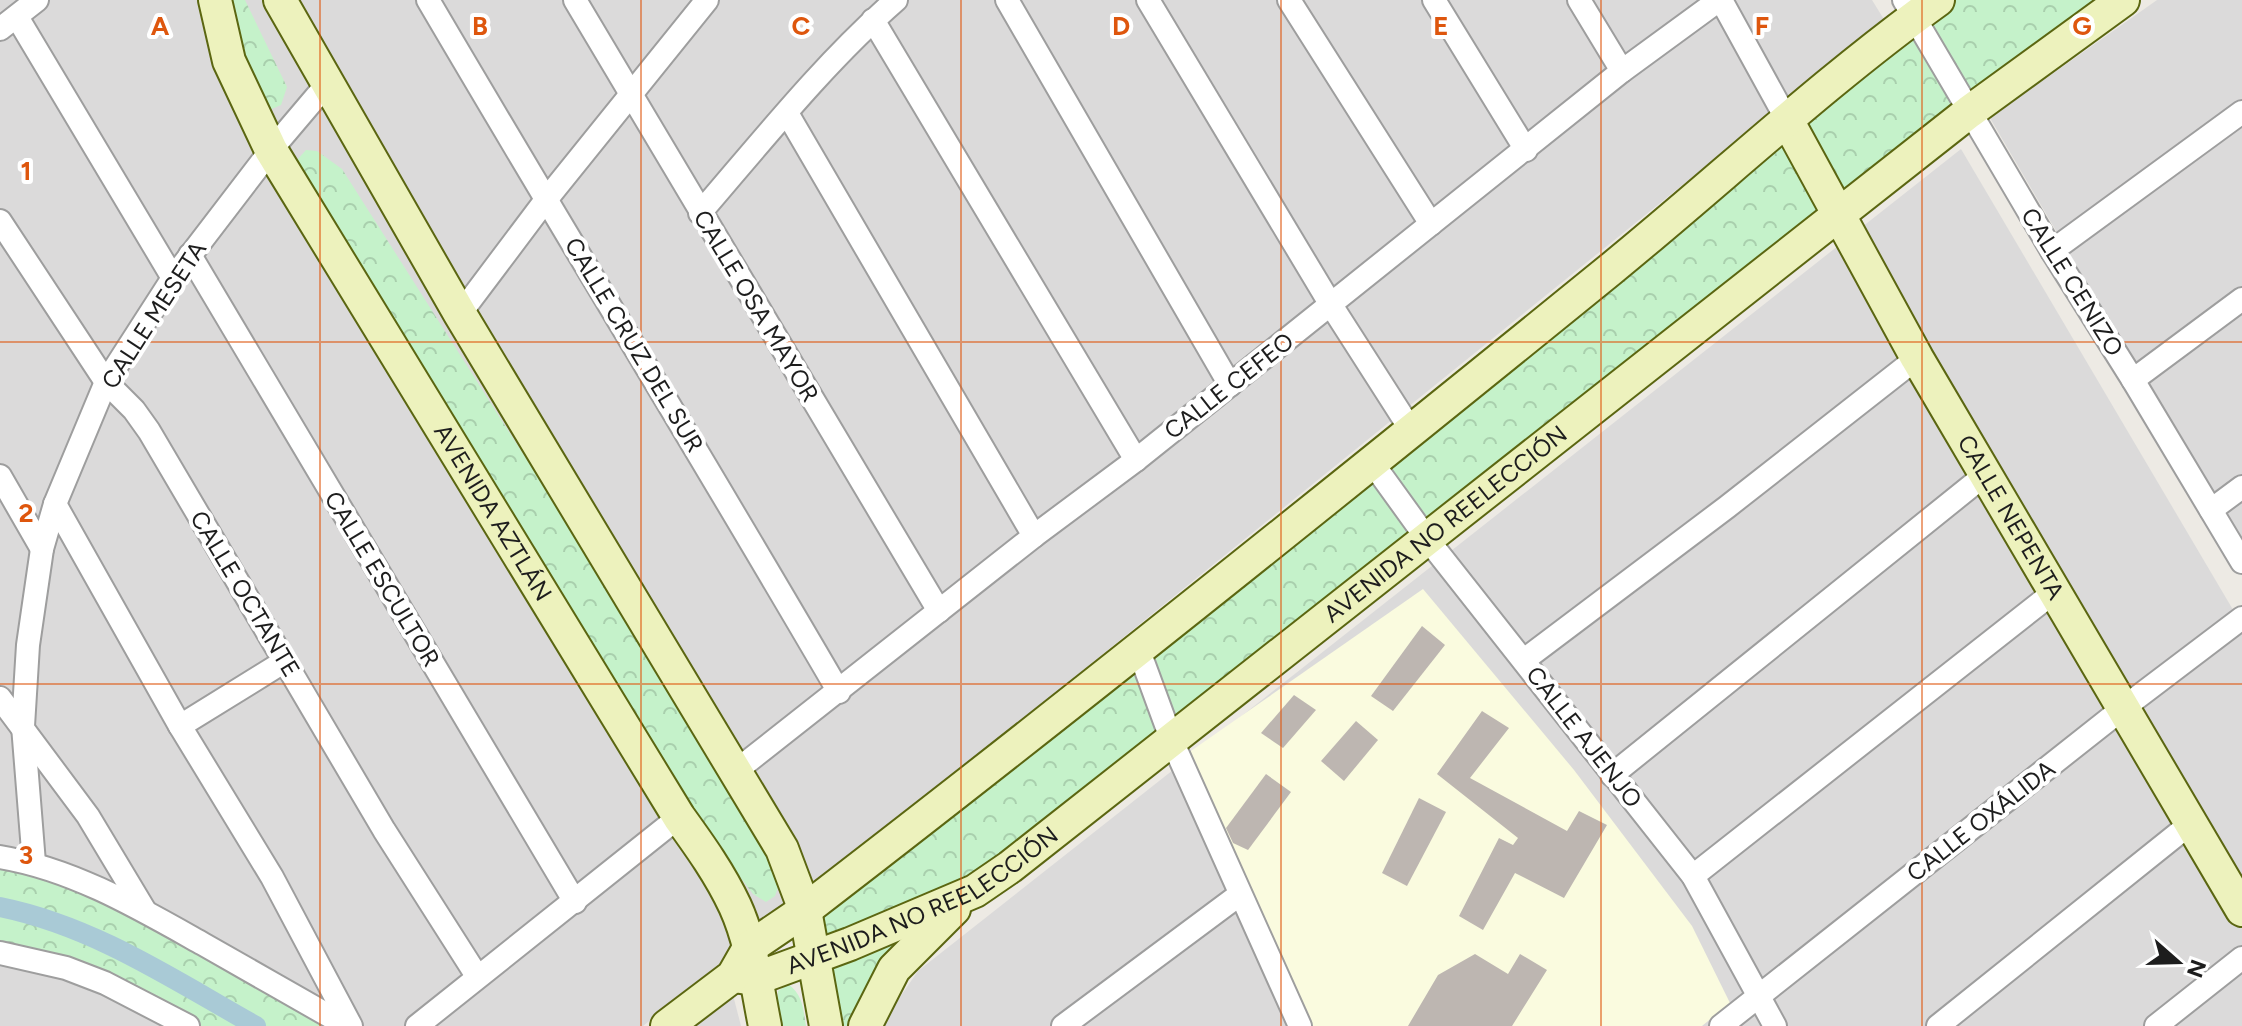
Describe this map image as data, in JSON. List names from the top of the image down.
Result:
{
  "streets": {
    "main road": ["AVENIDA AZTLÁN", "CALLE NEPENTA", "AVENIDA NO REELECCIÓN"],
    "street": [
      "CALLE CENIZO",
      "CALLE OSA MAYOR",
      "CALLE MESETA",
      "CALLE CRUZ DEL SUR",
      "CALLE CEFEO",
      "CALLE ESCULTOR",
      "CALLE OCTANTE",
      "CALLE AJENJO",
      "CALLE OXÁLIDA"
    ]
  },
  "crossings": [
    ["CALLE CENIZO", "AVENIDA NO REELECCIÓN"],
    ["CALLE OSA MAYOR", "CALLE CEFEO"],
    ["CALLE MESETA", "AVENIDA AZTLÁN"],
    ["CALLE MESETA", "CALLE ESCULTOR"],
    ["CALLE MESETA", "CALLE OCTANTE"],
    ["CALLE CRUZ DEL SUR", "CALLE CEFEO"],
    ["AVENIDA AZTLÁN", "AVENIDA NO REELECCIÓN"],
    ["CALLE NEPENTA", "AVENIDA NO REELECCIÓN"],
    ["CALLE NEPENTA", "CALLE OXÁLIDA"],
    ["AVENIDA NO REELECCIÓN", "CALLE AJENJO"],
    ["CALLE AJENJO", "CALLE OXÁLIDA"]
  ],
  "north": "right",
  "grid": {
    "columns": [
      "A",
      "B",
      "C",
      "D",
      "E",
      "F",
      "G"
    ],
    "rows": ["1", "2", "3"]
  }
}
